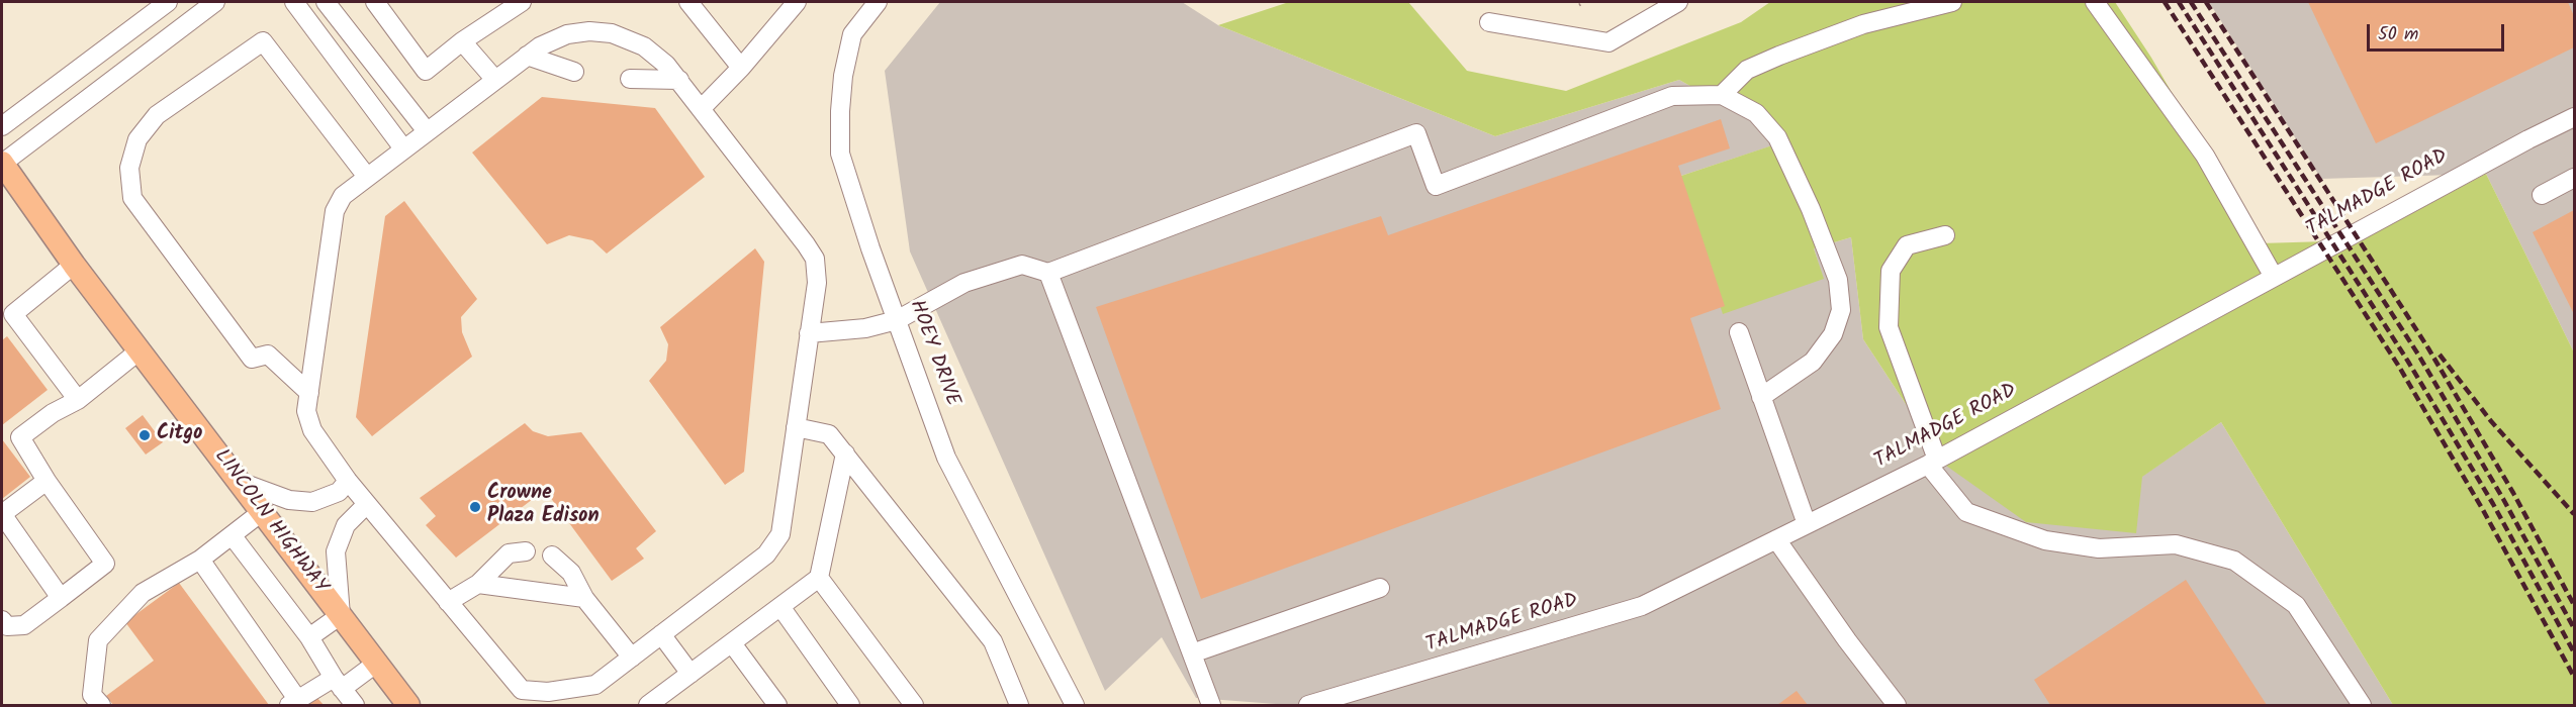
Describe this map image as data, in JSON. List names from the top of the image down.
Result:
{
  "streets": {
    "main road": ["LINCOLN HIGHWAY"],
    "street": ["TALMADGE ROAD", "HOEY DRIVE"]
  },
  "places": ["Citgo", "Crowne Plaza Edison"],
  "scale_bar": "50 m"
}
